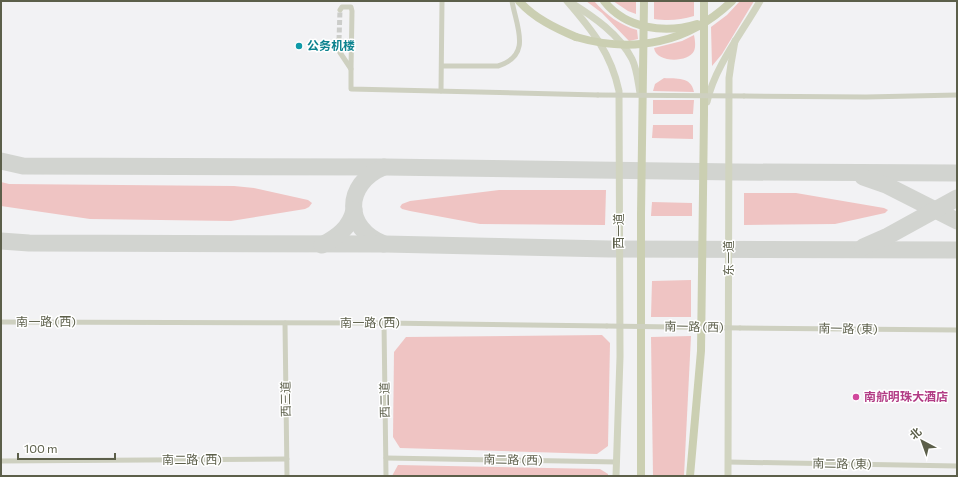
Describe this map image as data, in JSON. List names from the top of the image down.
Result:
{
  "streets": {
    "street": [
      "西一道",
      "东一道",
      "南一路 (西)",
      "南一路 (東)",
      "西三道",
      "西二道",
      "南二路 (西)",
      "南二路 (東)"
    ]
  },
  "crossings": [
    ["西一道", "南二路 (西)"],
    ["东一道", "南二路 (東)"],
    ["南一路 (西)", "南一路 (東)"],
    ["南一路 (西)", "西三道"],
    ["南一路 (西)", "西二道"],
    ["西三道", "南二路 (西)"],
    ["西二道", "南二路 (西)"]
  ],
  "places": ["公务机楼", "南航明珠大酒店"],
  "scale_bar": "100 m",
  "north": "top left"
}
